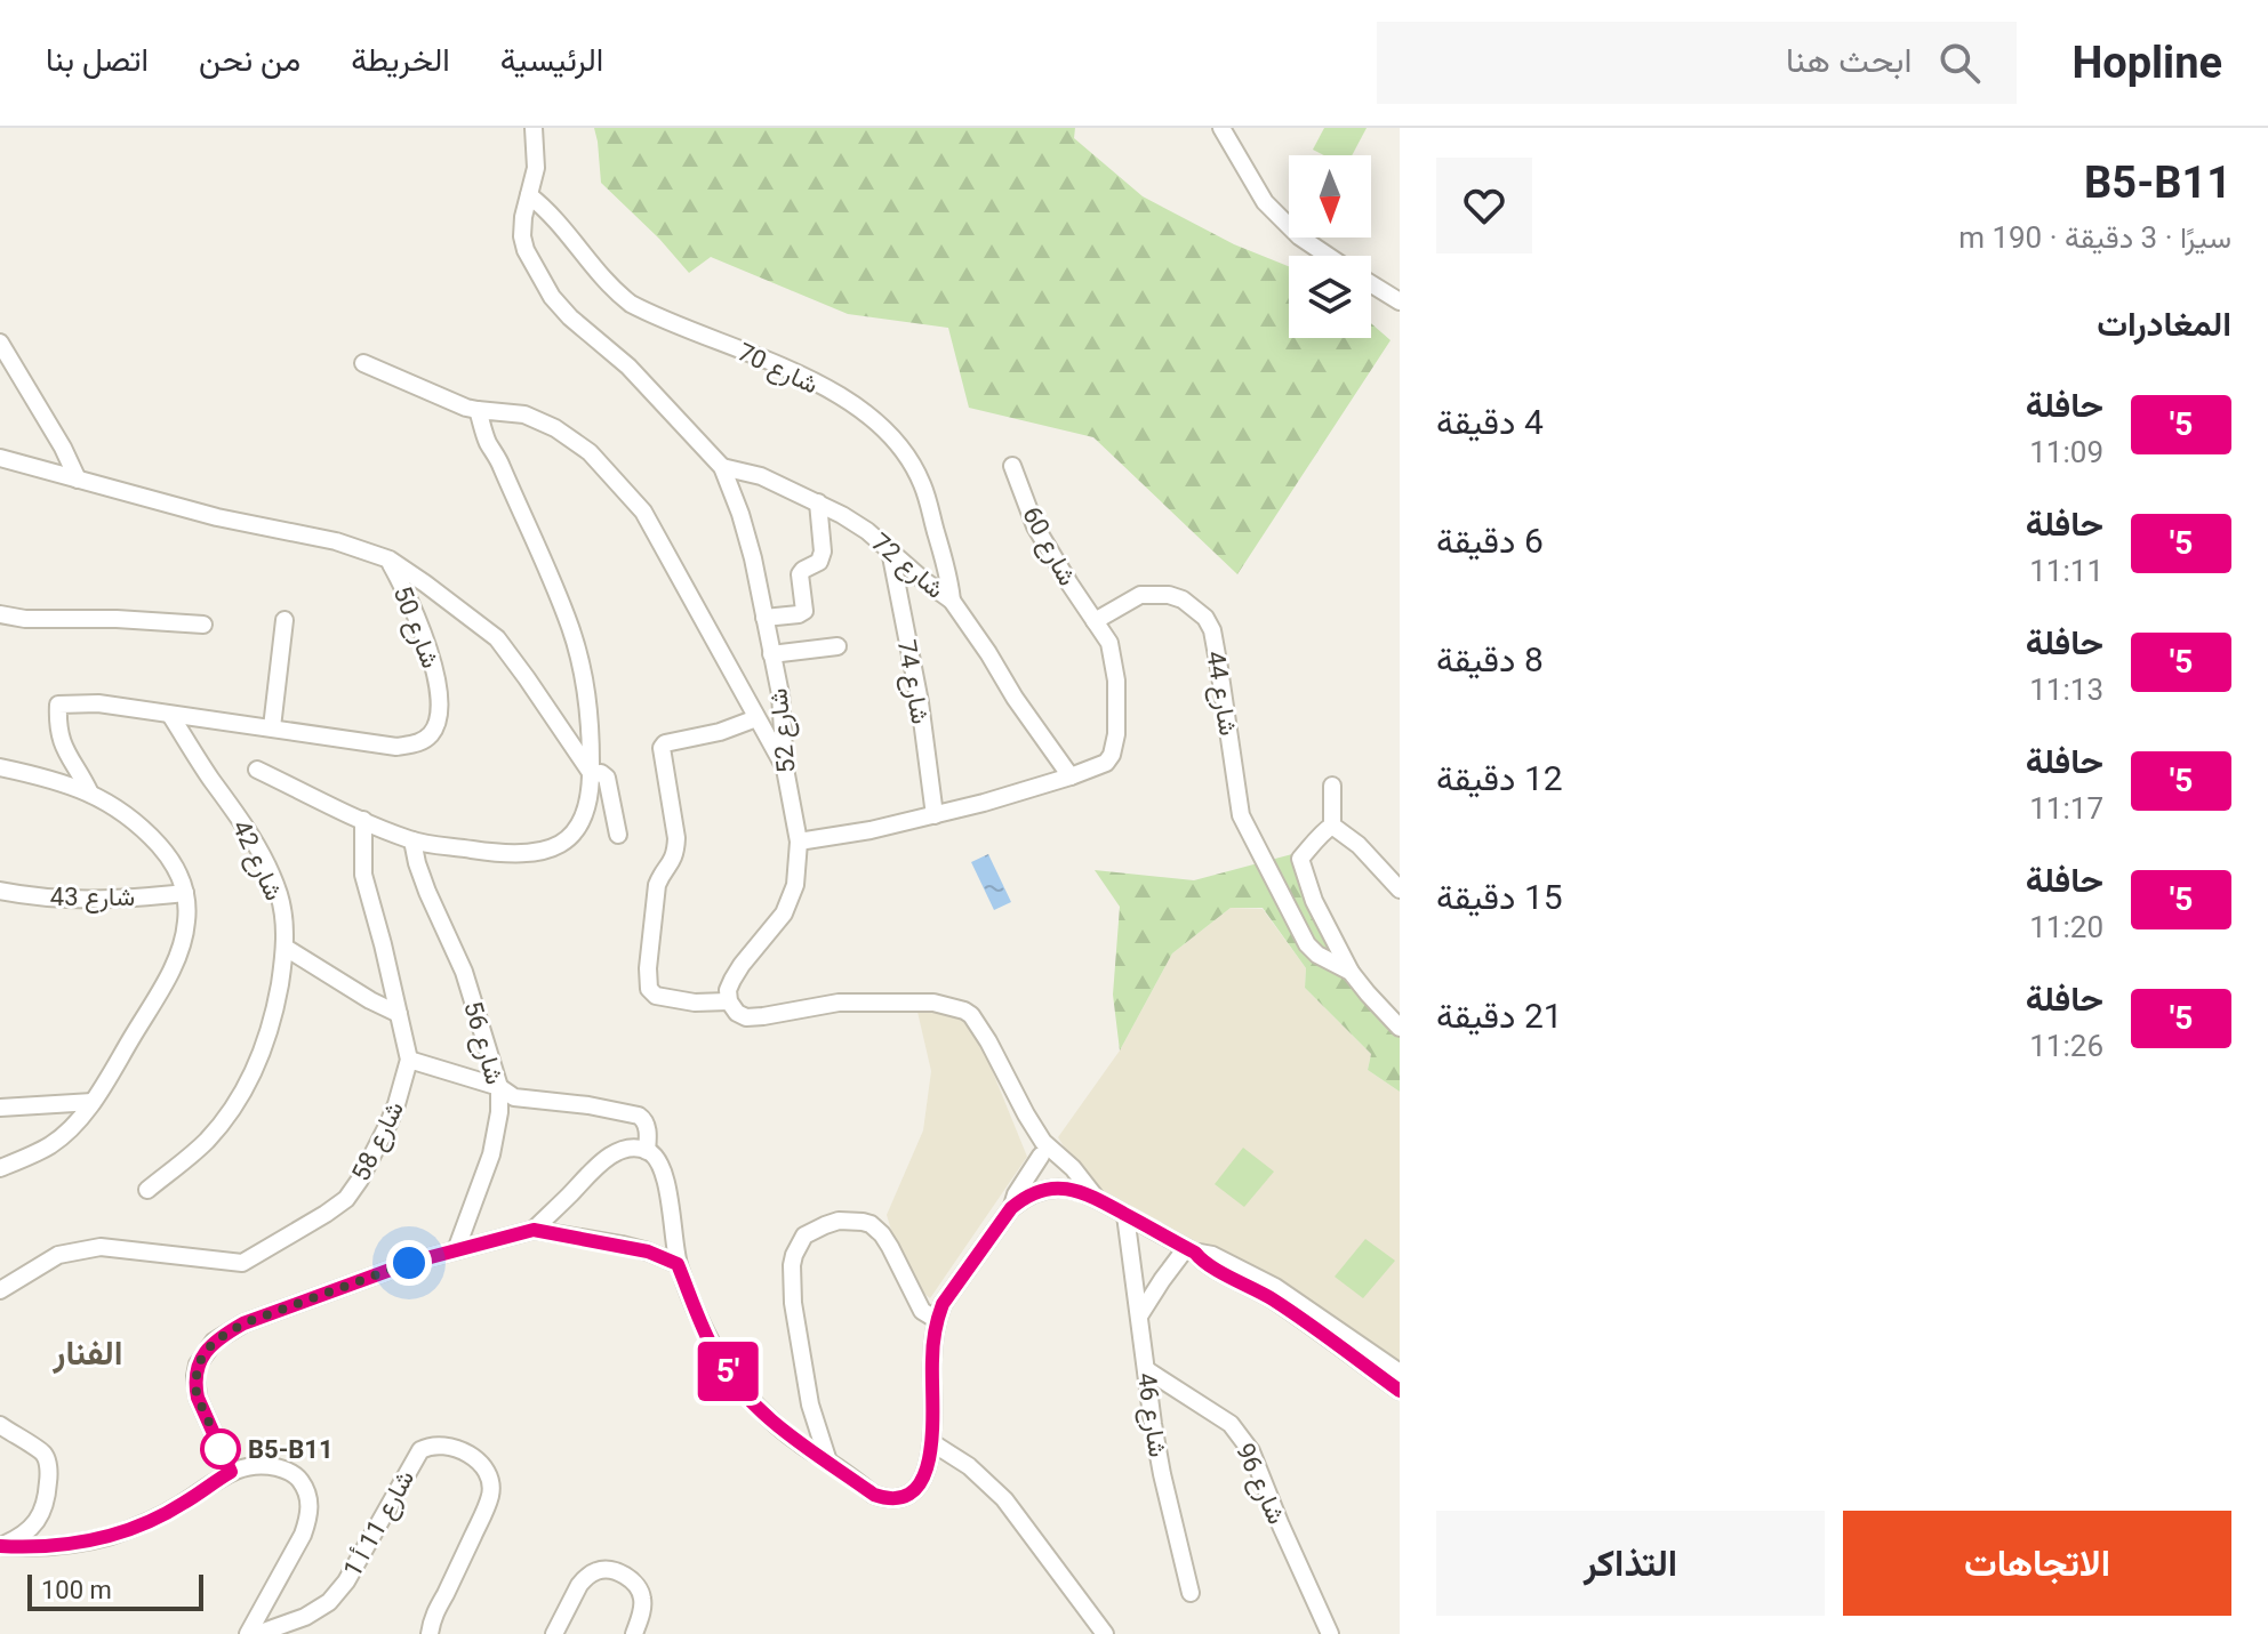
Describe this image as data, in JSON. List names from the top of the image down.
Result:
{
  "streets": {
    "street": [
      "شارع 70",
      "شارع 60",
      "شارع 72",
      "شارع 50",
      "شارع 74",
      "شارع 44",
      "شارع 52",
      "شارع 42",
      "شارع 43",
      "شارع 56",
      "شارع 58",
      "شارع 46",
      "شارع 96",
      "شارع 11 أ 1"
    ]
  },
  "crossings": [
    ["شارع 70", "شارع 72"],
    ["شارع 70", "شارع 52"],
    ["شارع 60", "شارع 44"],
    ["شارع 72", "شارع 74"],
    ["شارع 72", "شارع 52"],
    ["شارع 50", "شارع 42"],
    ["شارع 46", "شارع 96"]
  ],
  "districts": ["الفنار"],
  "places": ["B5-B11"],
  "lines": ["bus line 5'"],
  "scale_bar": "100 m",
  "north": "bottom",
  "page": {
    "header": "Hopline",
    "search": "ابحث هنا",
    "nav": [
      "الرئيسية",
      "الخريطة",
      "من نحن",
      "اتصل بنا"
    ],
    "heading": [
      ["B5-B11", "سيرًا · 3 دقيقة · 190 m"],
      "المغادرات"
    ],
    "on_map": "5'",
    "list": [
      {
        "mark": "5'",
        "name": "حافلة",
        "note": "11:09",
        "value": "4 دقيقة"
      },
      {
        "mark": "5'",
        "name": "حافلة",
        "note": "11:11",
        "value": "6 دقيقة"
      },
      {
        "mark": "5'",
        "name": "حافلة",
        "note": "11:13",
        "value": "8 دقيقة"
      },
      {
        "mark": "5'",
        "name": "حافلة",
        "note": "11:17",
        "value": "12 دقيقة"
      },
      {
        "mark": "5'",
        "name": "حافلة",
        "note": "11:20",
        "value": "15 دقيقة"
      },
      {
        "mark": "5'",
        "name": "حافلة",
        "note": "11:26",
        "value": "21 دقيقة"
      }
    ],
    "buttons": ["الاتجاهات", "التذاكر"],
    "scale": "100 m"
  }
}
